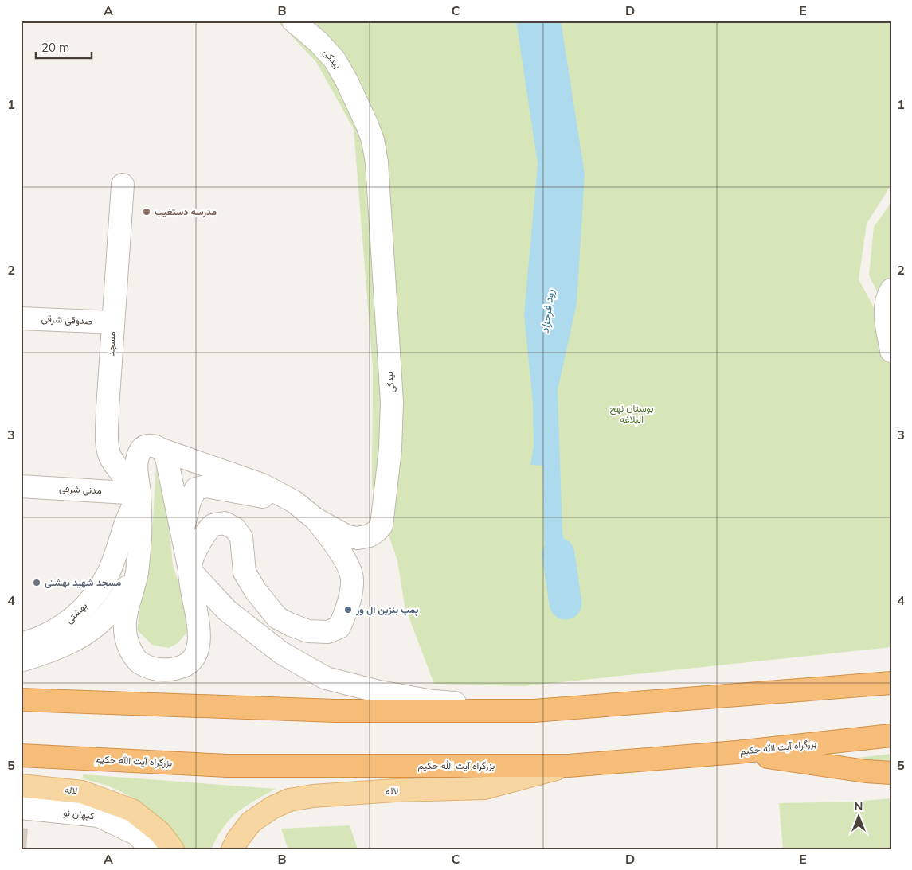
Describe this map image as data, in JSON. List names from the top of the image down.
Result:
{
  "streets": {
    "highway": ["بزرگراه آیت الله حکیم"],
    "main road": ["لاله"],
    "street": [
      "بیدکی",
      "صدوقی شرقی",
      "مسجد",
      "مدنی شرقی",
      "بهشتی",
      "کیهان نو"
    ]
  },
  "crossings": [
    ["بیدکی", "مسجد"],
    ["بیدکی", "مدنی شرقی"],
    ["بیدکی", "بهشتی"],
    ["صدوقی شرقی", "مسجد"],
    ["مسجد", "مدنی شرقی"],
    ["مسجد", "بهشتی"],
    ["مدنی شرقی", "بهشتی"],
    ["بزرگراه آیت الله حکیم", "لاله"]
  ],
  "water": ["رود فرحزاد"],
  "parks": ["بوستان نهج البلاغه"],
  "places": ["مدرسه دستغیب", "مسجد شهید بهشتی", "پمپ بنزین ال ور"],
  "scale_bar": "20 m",
  "north": "top",
  "grid": {
    "columns": [
      "A",
      "B",
      "C",
      "D",
      "E"
    ],
    "rows": [
      "1",
      "2",
      "3",
      "4",
      "5"
    ]
  }
}
